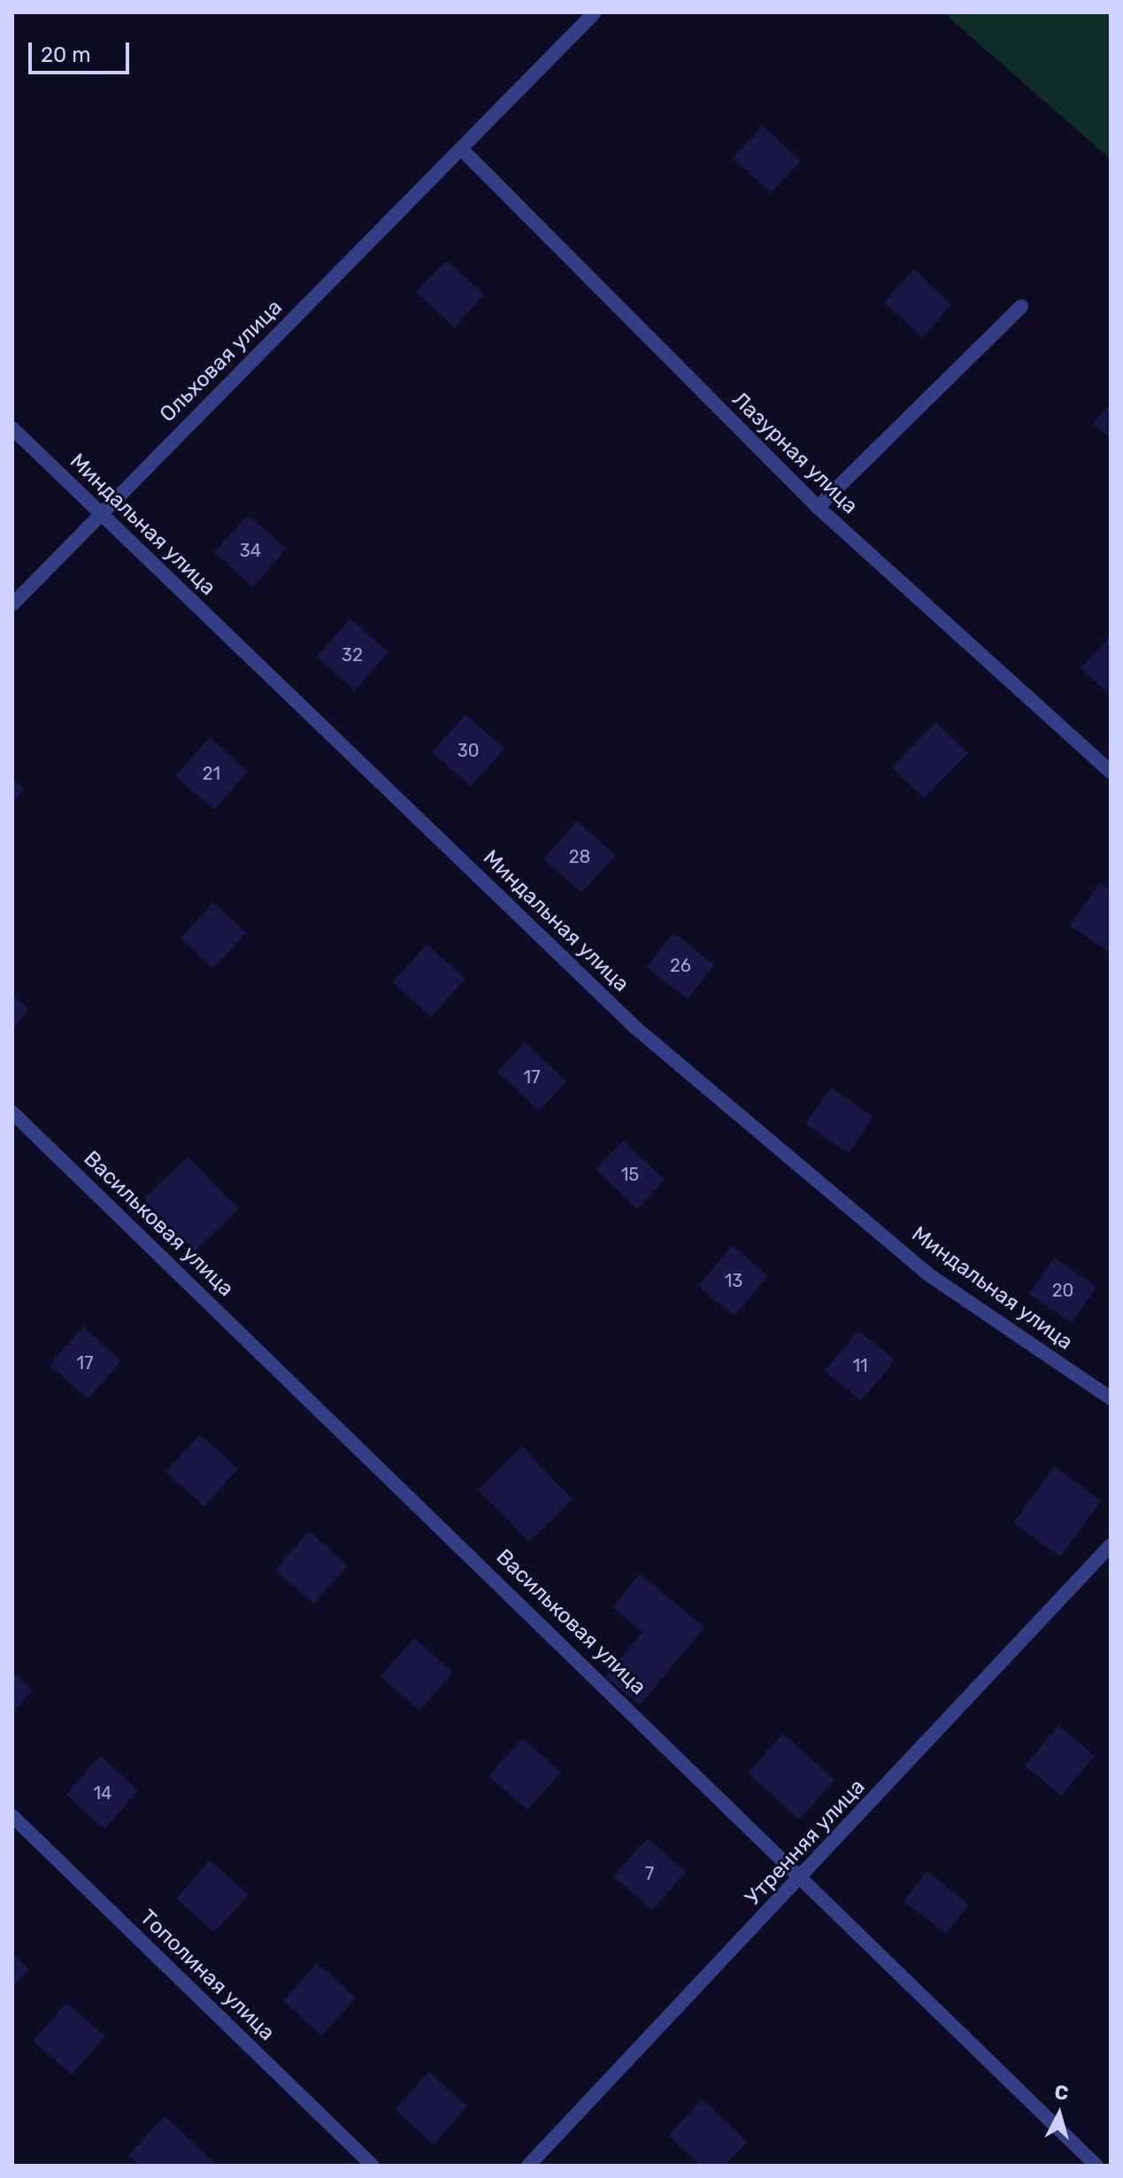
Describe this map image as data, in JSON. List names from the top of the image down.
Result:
{
  "streets": {
    "street": [
      "Ольховая улица",
      "Лазурная улица",
      "Миндальная улица",
      "Васильковая улица",
      "Утренняя улица",
      "Тополиная улица"
    ]
  },
  "crossings": [
    ["Ольховая улица", "Лазурная улица"],
    ["Ольховая улица", "Миндальная улица"],
    ["Васильковая улица", "Утренняя улица"]
  ],
  "house_numbers": [
    "34",
    "32",
    "30",
    "21",
    "28",
    "26",
    "17",
    "15",
    "13",
    "20",
    "17",
    "11",
    "14",
    "7"
  ],
  "scale_bar": "20 m",
  "north": "top"
}
